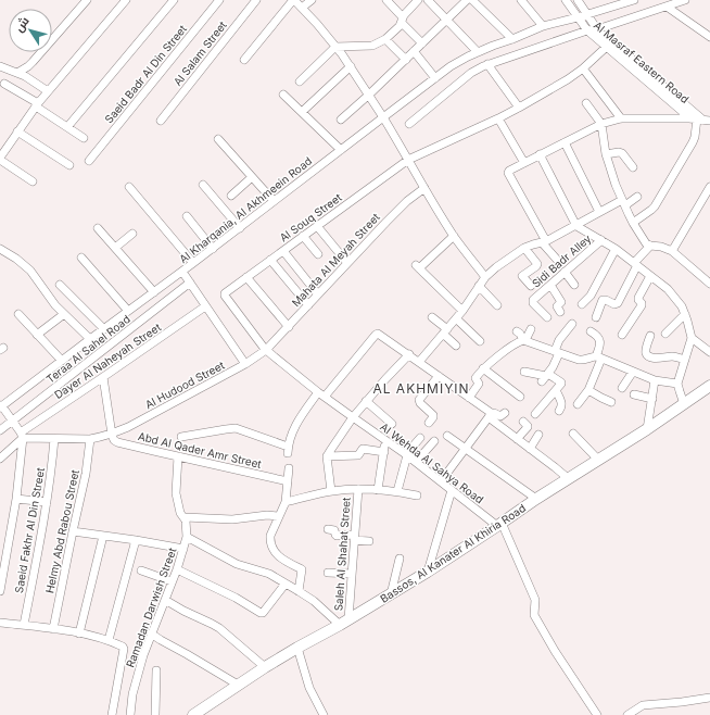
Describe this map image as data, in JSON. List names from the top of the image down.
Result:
{
  "streets": {
    "street": [
      "Al Salam Street",
      "Al Masraf Eastern Road",
      "Saeid Badr Al Din Street",
      "Al Kharqania, Al Akhmeein Road",
      "Al Souq Street",
      "Mahata Al Meyah Street",
      "Sidi Badr Alley",
      "Teraa Al Sahel Road",
      "Dayer Al Naheyah Street",
      "Al Hudood Street",
      "Abd Al Qader Amr Street",
      "Al Wehda Al Sahya Road",
      "Saeid Fakhr Al Din Street",
      "Helmy Abd Rabou Street",
      "Bassos, Al Kanater Al Khiria Road",
      "Saleh Al Shahat Street",
      "Ramadan Darwish Street"
    ]
  },
  "crossings": [
    ["Al Masraf Eastern Road", "Al Kharqania, Al Akhmeein Road"],
    ["Al Masraf Eastern Road", "Al Souq Street"],
    ["Al Souq Street", "Al Wehda Al Sahya Road"],
    ["Mahata Al Meyah Street", "Al Hudood Street"],
    ["Mahata Al Meyah Street", "Al Wehda Al Sahya Road"],
    ["Dayer Al Naheyah Street", "Al Hudood Street"],
    ["Al Hudood Street", "Abd Al Qader Amr Street"],
    ["Al Hudood Street", "Al Wehda Al Sahya Road"],
    ["Al Hudood Street", "Saeid Fakhr Al Din Street"],
    ["Al Hudood Street", "Helmy Abd Rabou Street"],
    ["Abd Al Qader Amr Street", "Ramadan Darwish Street"],
    ["Al Wehda Al Sahya Road", "Bassos, Al Kanater Al Khiria Road"],
    ["Bassos, Al Kanater Al Khiria Road", "Saleh Al Shahat Street"]
  ],
  "districts": ["AL AKHMIYIN"],
  "north": "top left"
}
